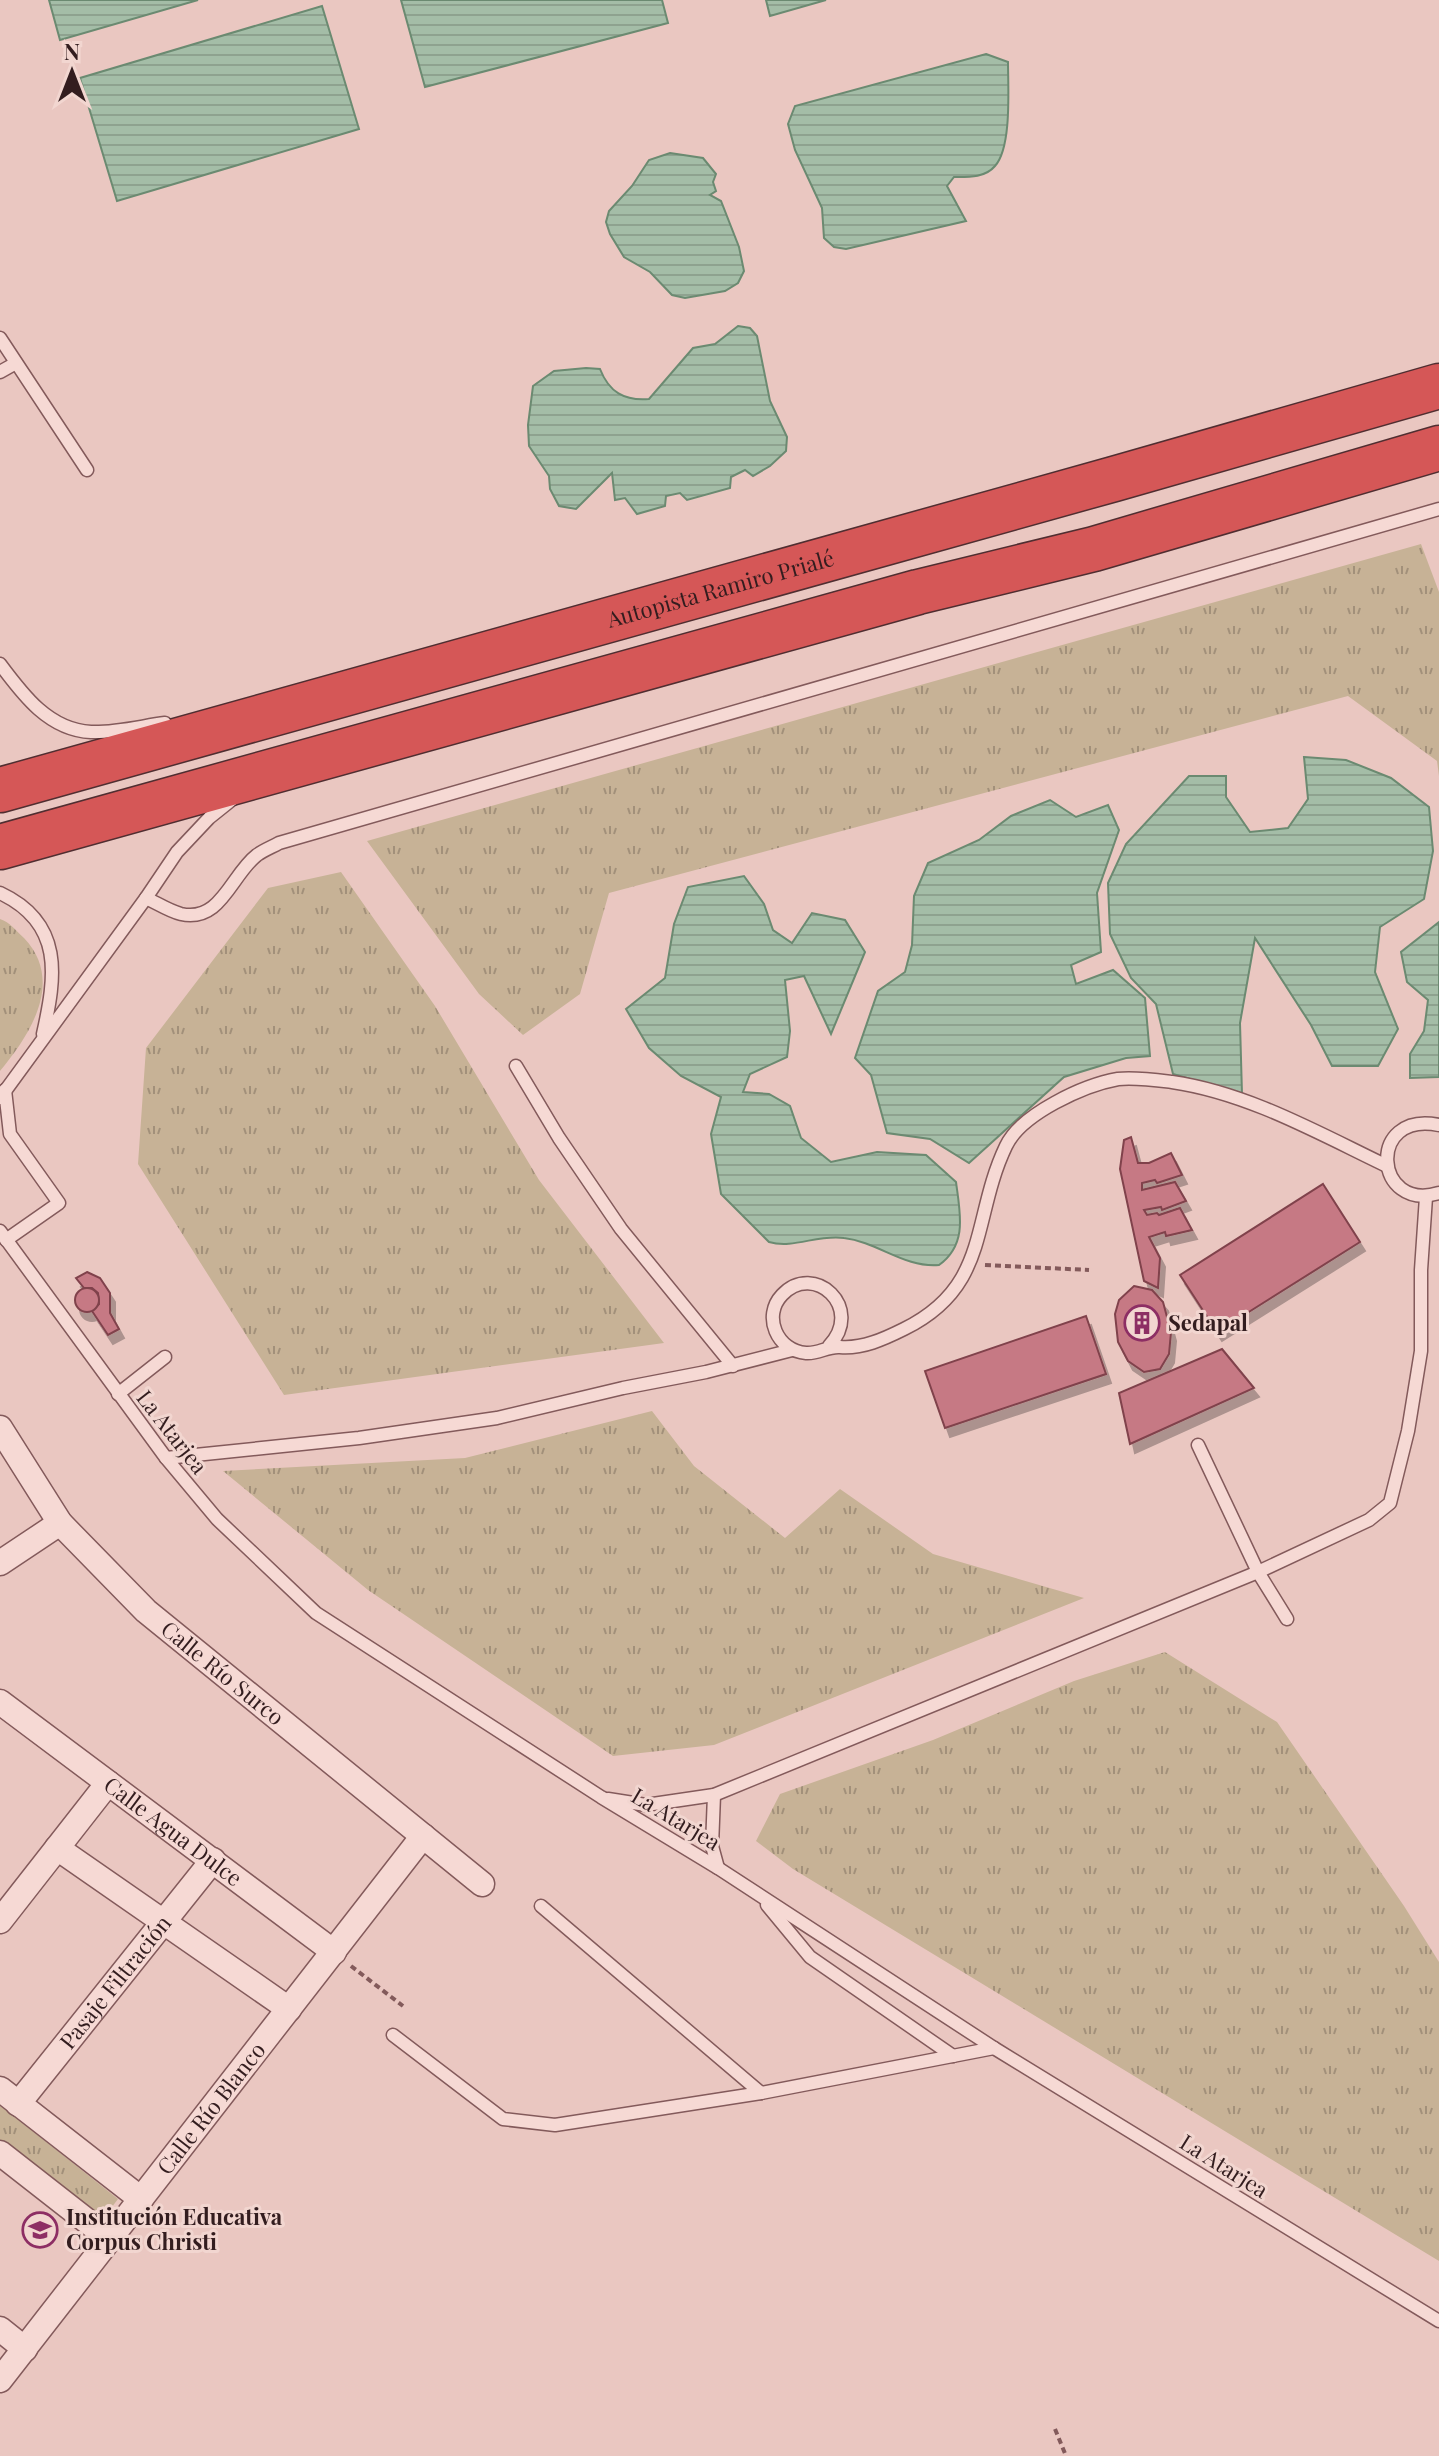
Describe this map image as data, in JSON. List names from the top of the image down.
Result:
{
  "streets": {
    "highway": ["Autopista Ramiro Prialé"],
    "street": [
      "Calle Río Surco",
      "Calle Agua Dulce",
      "Pasaje Filtración",
      "Calle Río Blanco"
    ],
    "lane": ["La Atarjea"]
  },
  "crossings": [
    ["Calle Río Surco", "Calle Río Blanco"],
    ["Calle Agua Dulce", "Pasaje Filtración"],
    ["Calle Agua Dulce", "Calle Río Blanco"]
  ],
  "places": {
    "building": ["Sedapal"],
    "school or university": ["Institución Educativa Corpus Christi"]
  },
  "north": "top"
}
